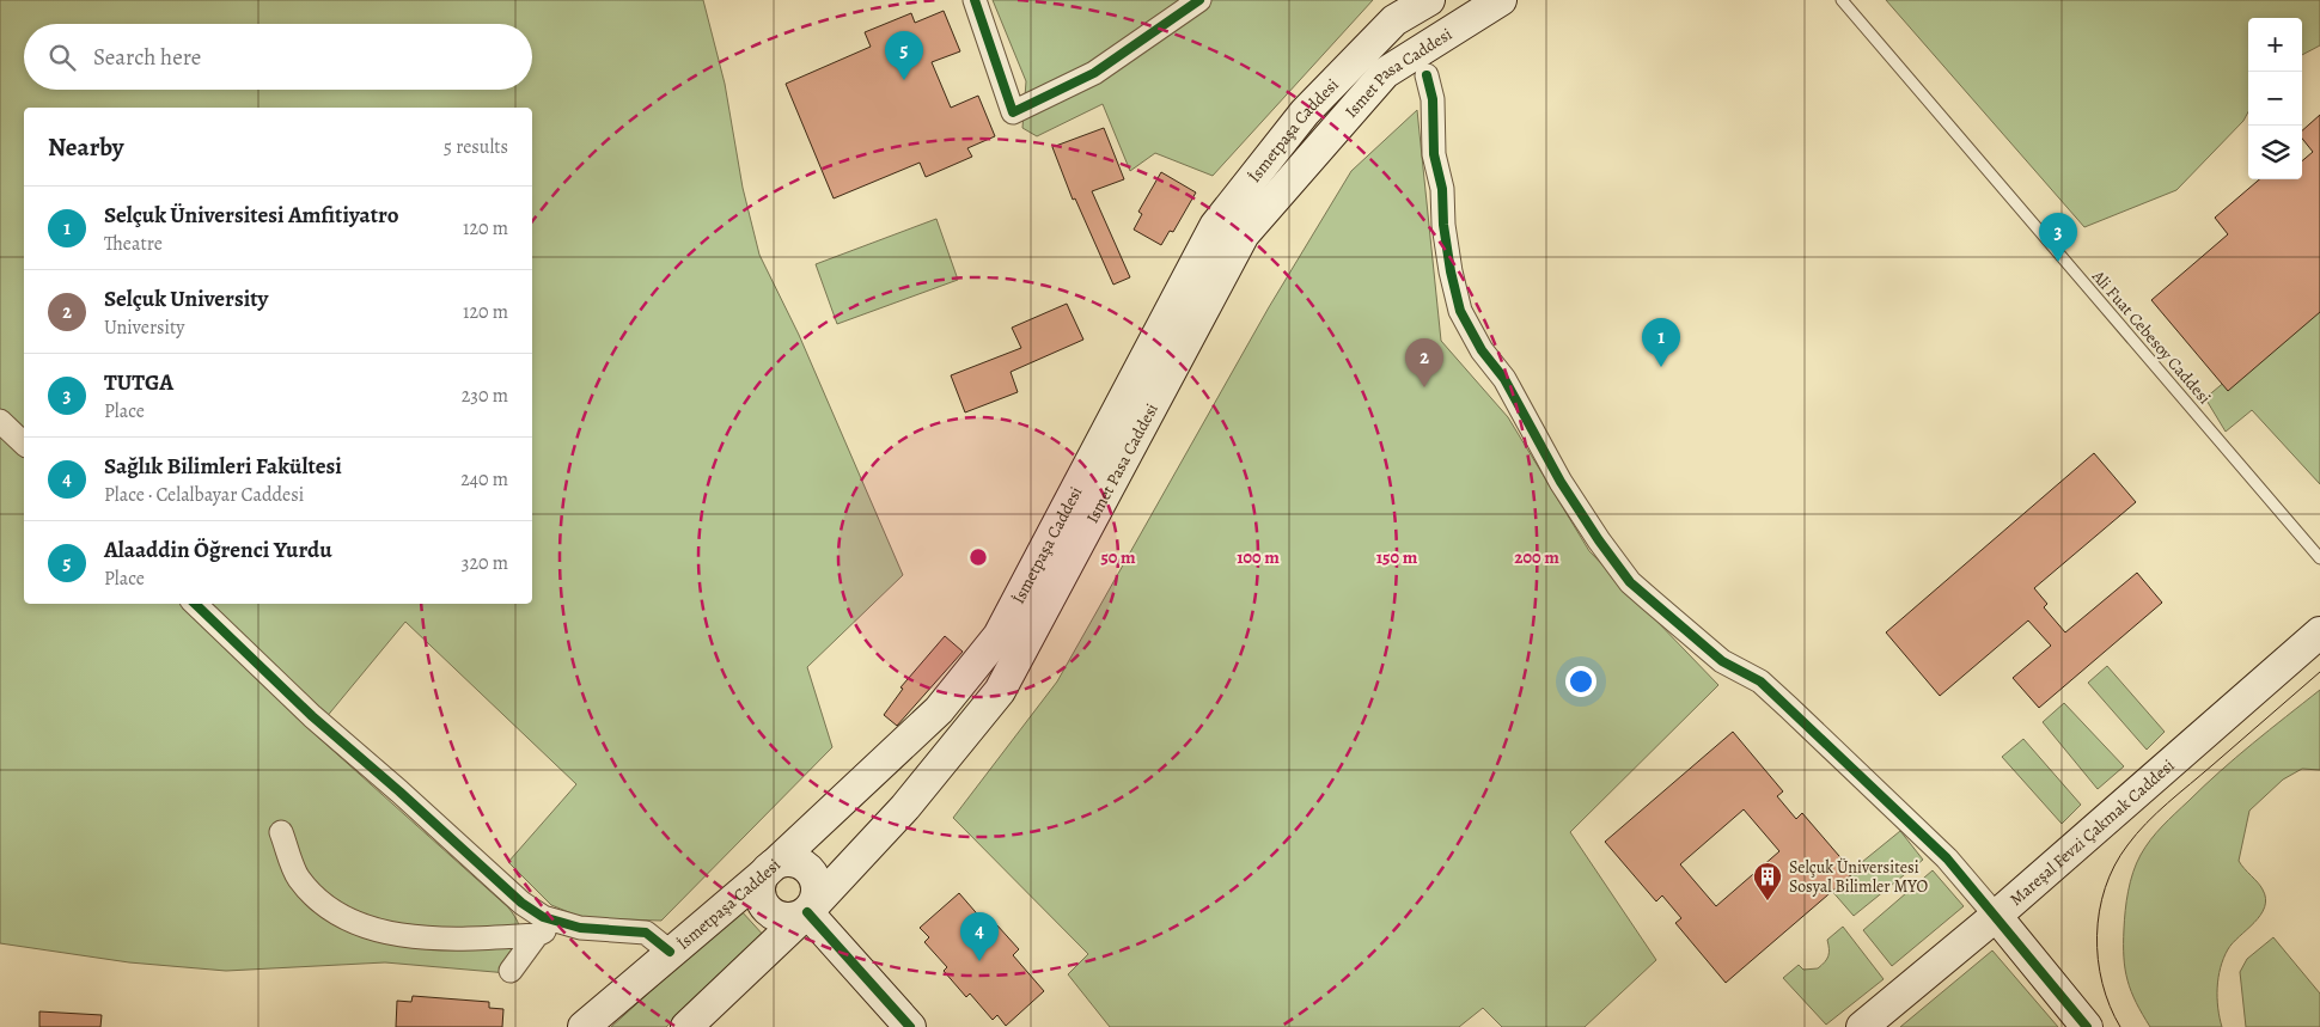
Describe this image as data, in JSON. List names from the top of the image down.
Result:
{
  "streets": {
    "main road": ["Ismet Pasa Caddesi", "İsmetpaşa Caddesi", "Mareşal Fevzi Çakmak Caddesi"],
    "lane": ["Ali Fuat Cebesoy Caddesi"]
  },
  "crossings": [
    ["Ismet Pasa Caddesi", "İsmetpaşa Caddesi"]
  ],
  "places": {
    "building": ["Selçuk Üniversitesi Sosyal Bilimler MYO"]
  },
  "page": {
    "map_buttons": ["+", "−"],
    "search": "Search here",
    "pins": [
      "5",
      "3",
      "1",
      "2",
      "4"
    ],
    "heading": ["Nearby", "5 results"],
    "list": [
      {
        "mark": "1",
        "name": "Selçuk Üniversitesi Amfitiyatro",
        "note": "Theatre",
        "value": "120 m"
      },
      {
        "mark": "2",
        "name": "Selçuk University",
        "note": "University",
        "value": "120 m"
      },
      {
        "mark": "3",
        "name": "TUTGA",
        "note": "Place",
        "value": "230 m"
      },
      {
        "mark": "4",
        "name": "Sağlık Bilimleri Fakültesi",
        "note": "Place · Celalbayar Caddesi",
        "value": "240 m"
      },
      {
        "mark": "5",
        "name": "Alaaddin Öğrenci Yurdu",
        "note": "Place",
        "value": "320 m"
      }
    ]
  },
  "rings": [
    "50 m",
    "100 m",
    "150 m",
    "200 m"
  ]
}
